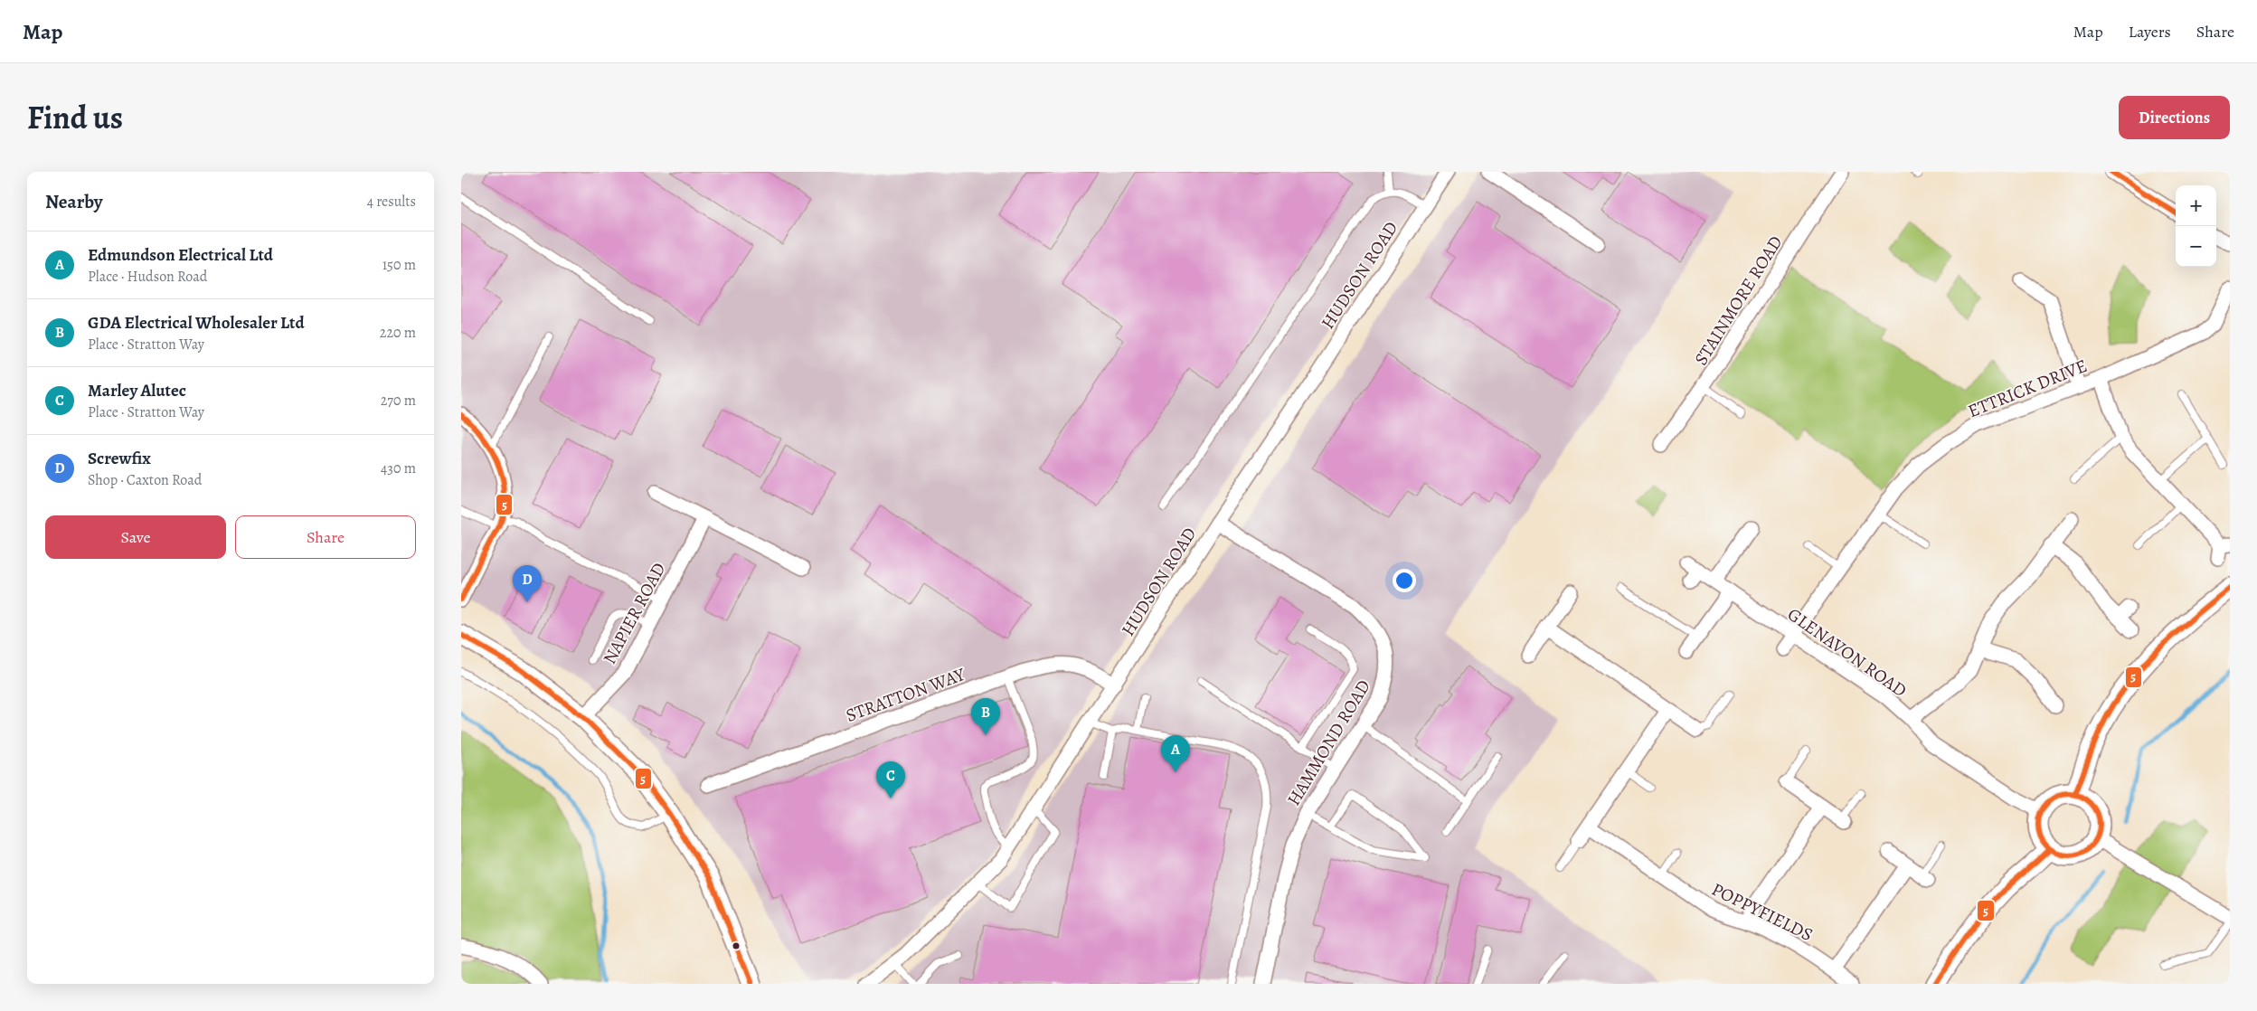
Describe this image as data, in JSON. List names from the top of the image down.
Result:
{
  "streets": {
    "street": [
      "HUDSON ROAD",
      "STAINMORE ROAD",
      "ETTRICK DRIVE",
      "NAPIER ROAD",
      "GLENAVON ROAD",
      "STRATTON WAY",
      "HAMMOND ROAD",
      "POPPYFIELDS"
    ]
  },
  "crossings": [
    ["HUDSON ROAD", "STRATTON WAY"],
    ["HUDSON ROAD", "HAMMOND ROAD"],
    ["ETTRICK DRIVE", "GLENAVON ROAD"]
  ],
  "lines": ["transit line 5"],
  "page": {
    "header": "Map",
    "nav": ["Map", "Layers", "Share"],
    "title": "Find us",
    "buttons": [
      "Directions",
      ["Save", "Share"]
    ],
    "heading": ["Nearby", "4 results"],
    "map_buttons": ["+", "−"],
    "list": [
      {
        "mark": "A",
        "name": "Edmundson Electrical Ltd",
        "note": "Place · Hudson Road",
        "value": "150 m"
      },
      {
        "mark": "B",
        "name": "GDA Electrical Wholesaler Ltd",
        "note": "Place · Stratton Way",
        "value": "220 m"
      },
      {
        "mark": "C",
        "name": "Marley Alutec",
        "note": "Place · Stratton Way",
        "value": "270 m"
      },
      {
        "mark": "D",
        "name": "Screwfix",
        "note": "Shop · Caxton Road",
        "value": "430 m"
      }
    ],
    "pins": [
      "D",
      "B",
      "A",
      "C"
    ]
  }
}
